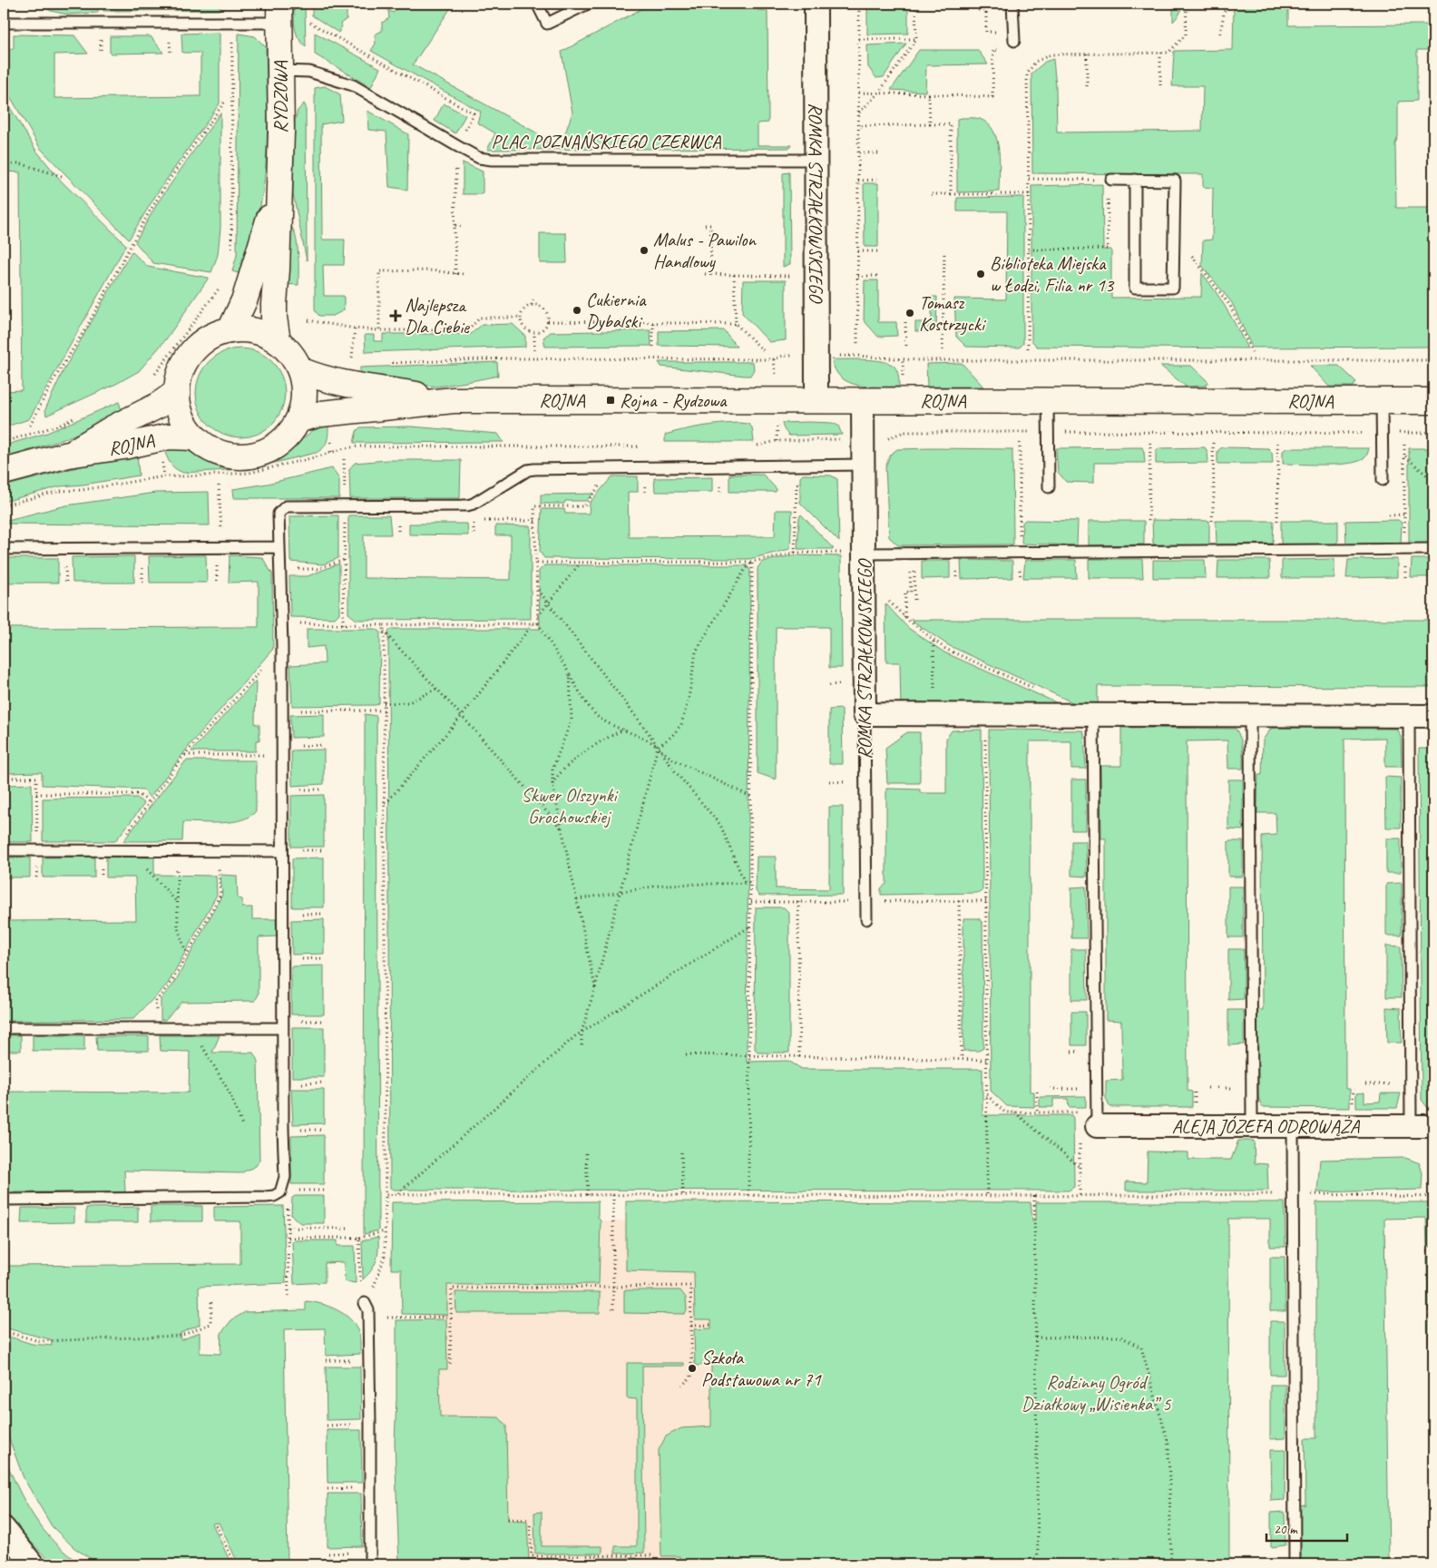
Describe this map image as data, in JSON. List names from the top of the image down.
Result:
{
  "streets": {
    "street": [
      "RYDZOWA",
      "ROMKA STRZAŁKOWSKIEGO",
      "ROJNA",
      "ALEJA JÓZEFA ODROWĄŻA"
    ],
    "lane": ["PLAC POZNAŃSKIEGO CZERWCA"]
  },
  "crossings": [
    ["RYDZOWA", "PLAC POZNAŃSKIEGO CZERWCA"],
    ["RYDZOWA", "ROJNA"],
    ["PLAC POZNAŃSKIEGO CZERWCA", "ROMKA STRZAŁKOWSKIEGO"],
    ["ROMKA STRZAŁKOWSKIEGO", "ROJNA"]
  ],
  "parks": ["Skwer Olszynki Grochowskiej", "Rodzinny Ogród Działkowy „Wisienka” 5"],
  "places": {
    "other": [
      "Malus - Pawilon Handlowy",
      "Biblioteka Miejska w Łodzi, Filia nr 13",
      "Cukiernia Dybalski",
      "Tomasz Kostrzycki",
      "Szkoła Podstawowa nr 71"
    ],
    "health": ["Najlepsza Dla Ciebie"],
    "transit": ["Rojna - Rydzowa"]
  },
  "scale_bar": "20 m"
}
